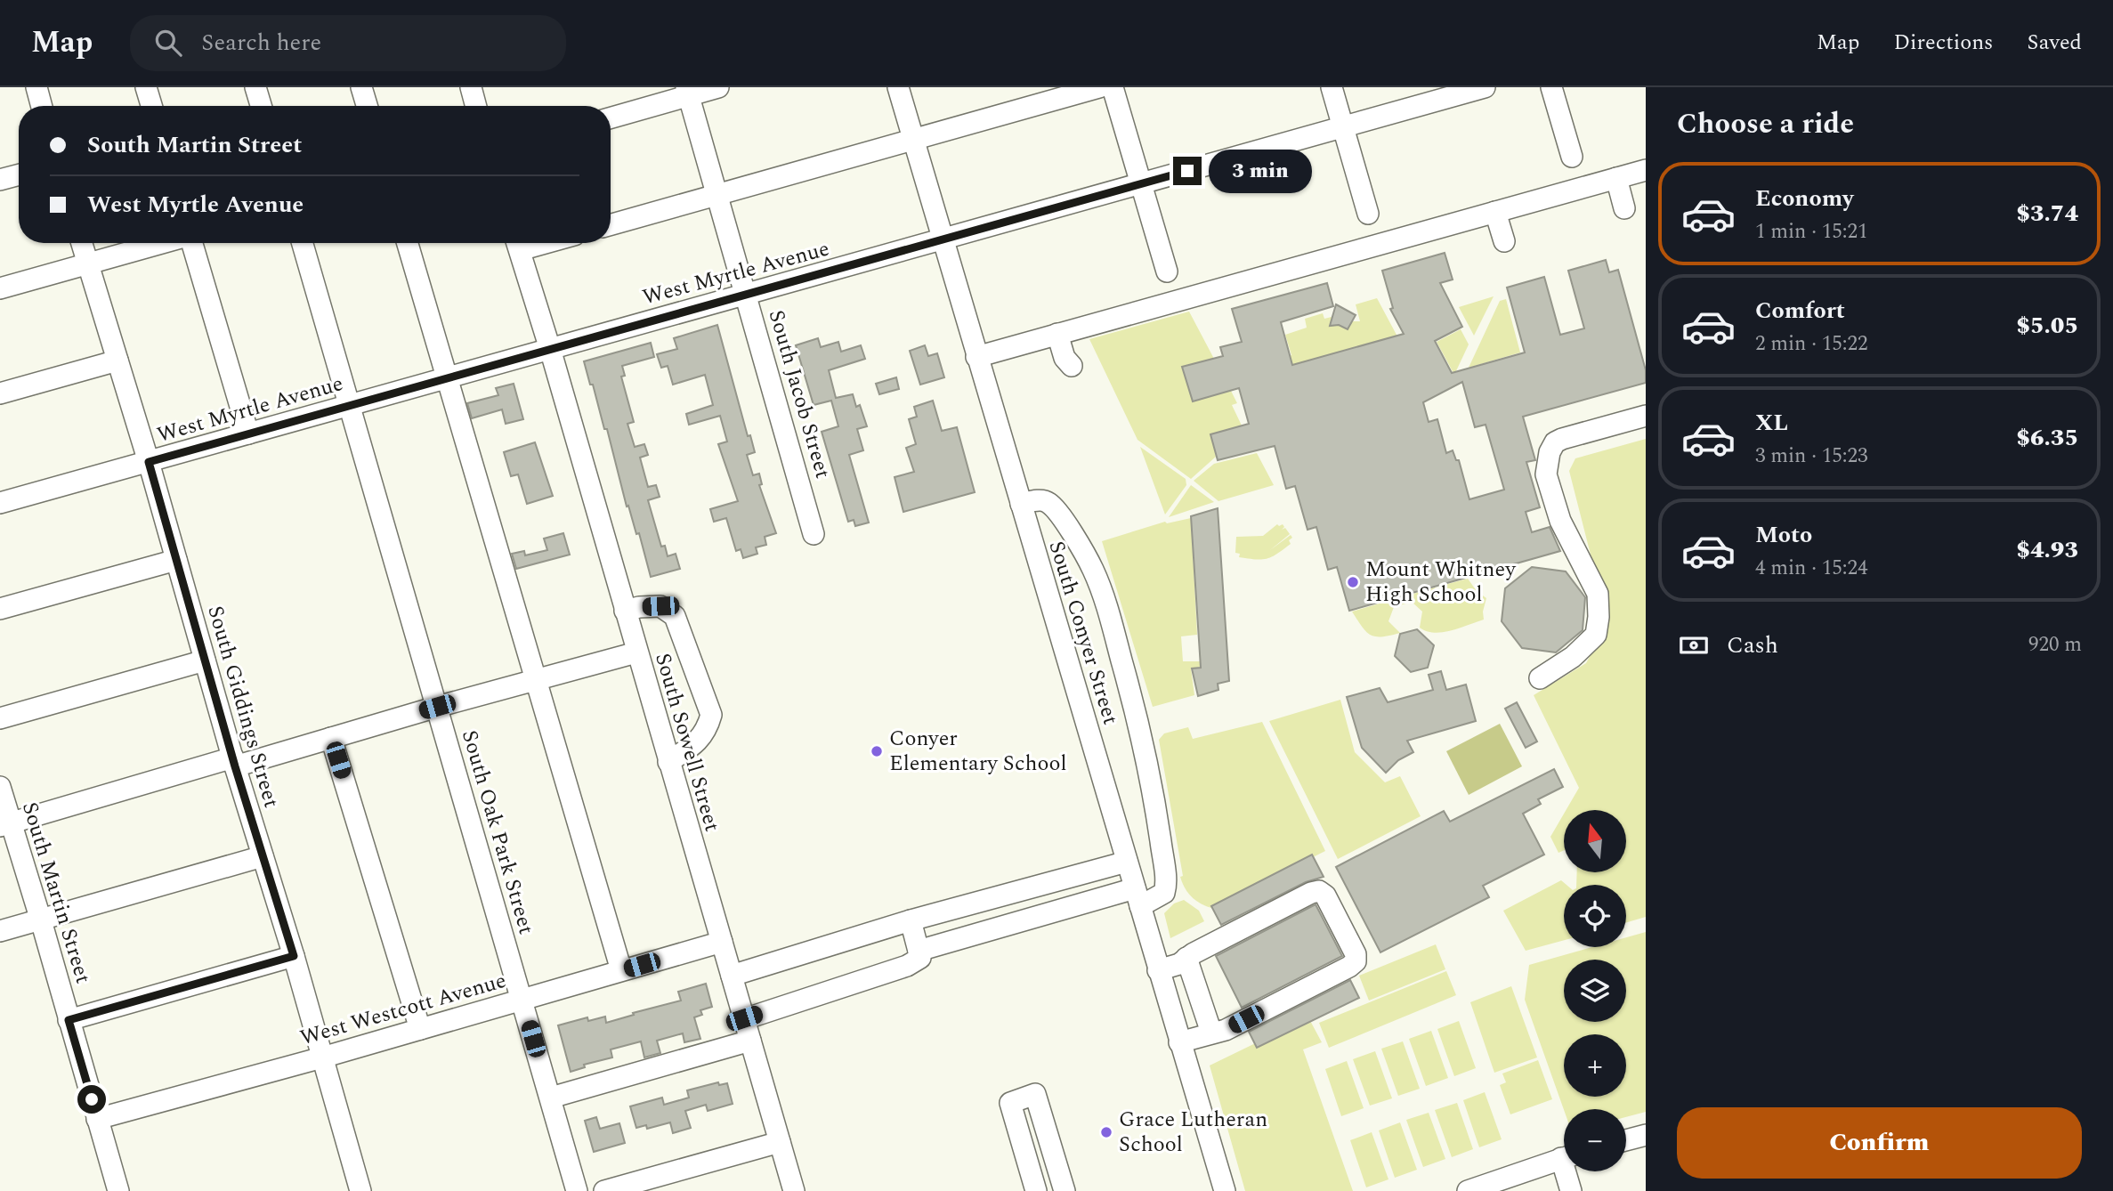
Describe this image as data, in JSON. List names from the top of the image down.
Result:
{
  "streets": {
    "street": [
      "West Myrtle Avenue",
      "South Jacob Street",
      "South Conyer Street",
      "South Giddings Street",
      "South Sowell Street",
      "South Oak Park Street",
      "South Martin Street",
      "West Westcott Avenue"
    ]
  },
  "crossings": [
    ["West Myrtle Avenue", "South Jacob Street"],
    ["West Myrtle Avenue", "South Conyer Street"],
    ["West Myrtle Avenue", "South Giddings Street"],
    ["West Myrtle Avenue", "South Sowell Street"],
    ["West Myrtle Avenue", "South Oak Park Street"],
    ["South Giddings Street", "West Westcott Avenue"],
    ["South Sowell Street", "West Westcott Avenue"],
    ["South Oak Park Street", "West Westcott Avenue"],
    ["South Martin Street", "West Westcott Avenue"]
  ],
  "places": ["Mount Whitney High School", "Conyer Elementary School", "Grace Lutheran School"],
  "north": "top",
  "page": {
    "header": "Map",
    "search": "Search here",
    "nav": ["Map", "Directions", "Saved"],
    "heading": "Choose a ride",
    "banner": ["South Martin Street", "West Myrtle Avenue"],
    "bubble": "3 min",
    "list": [
      {
        "name": "Economy",
        "note": "1 min · 15:21",
        "value": "$3.74"
      },
      {
        "name": "Comfort",
        "note": "2 min · 15:22",
        "value": "$5.05"
      },
      {
        "name": "XL",
        "note": "3 min · 15:23",
        "value": "$6.35"
      },
      {
        "name": "Moto",
        "note": "4 min · 15:24",
        "value": "$4.93"
      }
    ],
    "pay": ["Cash", "920 m"],
    "map_buttons": ["+", "−"],
    "buttons": "Confirm"
  }
}
